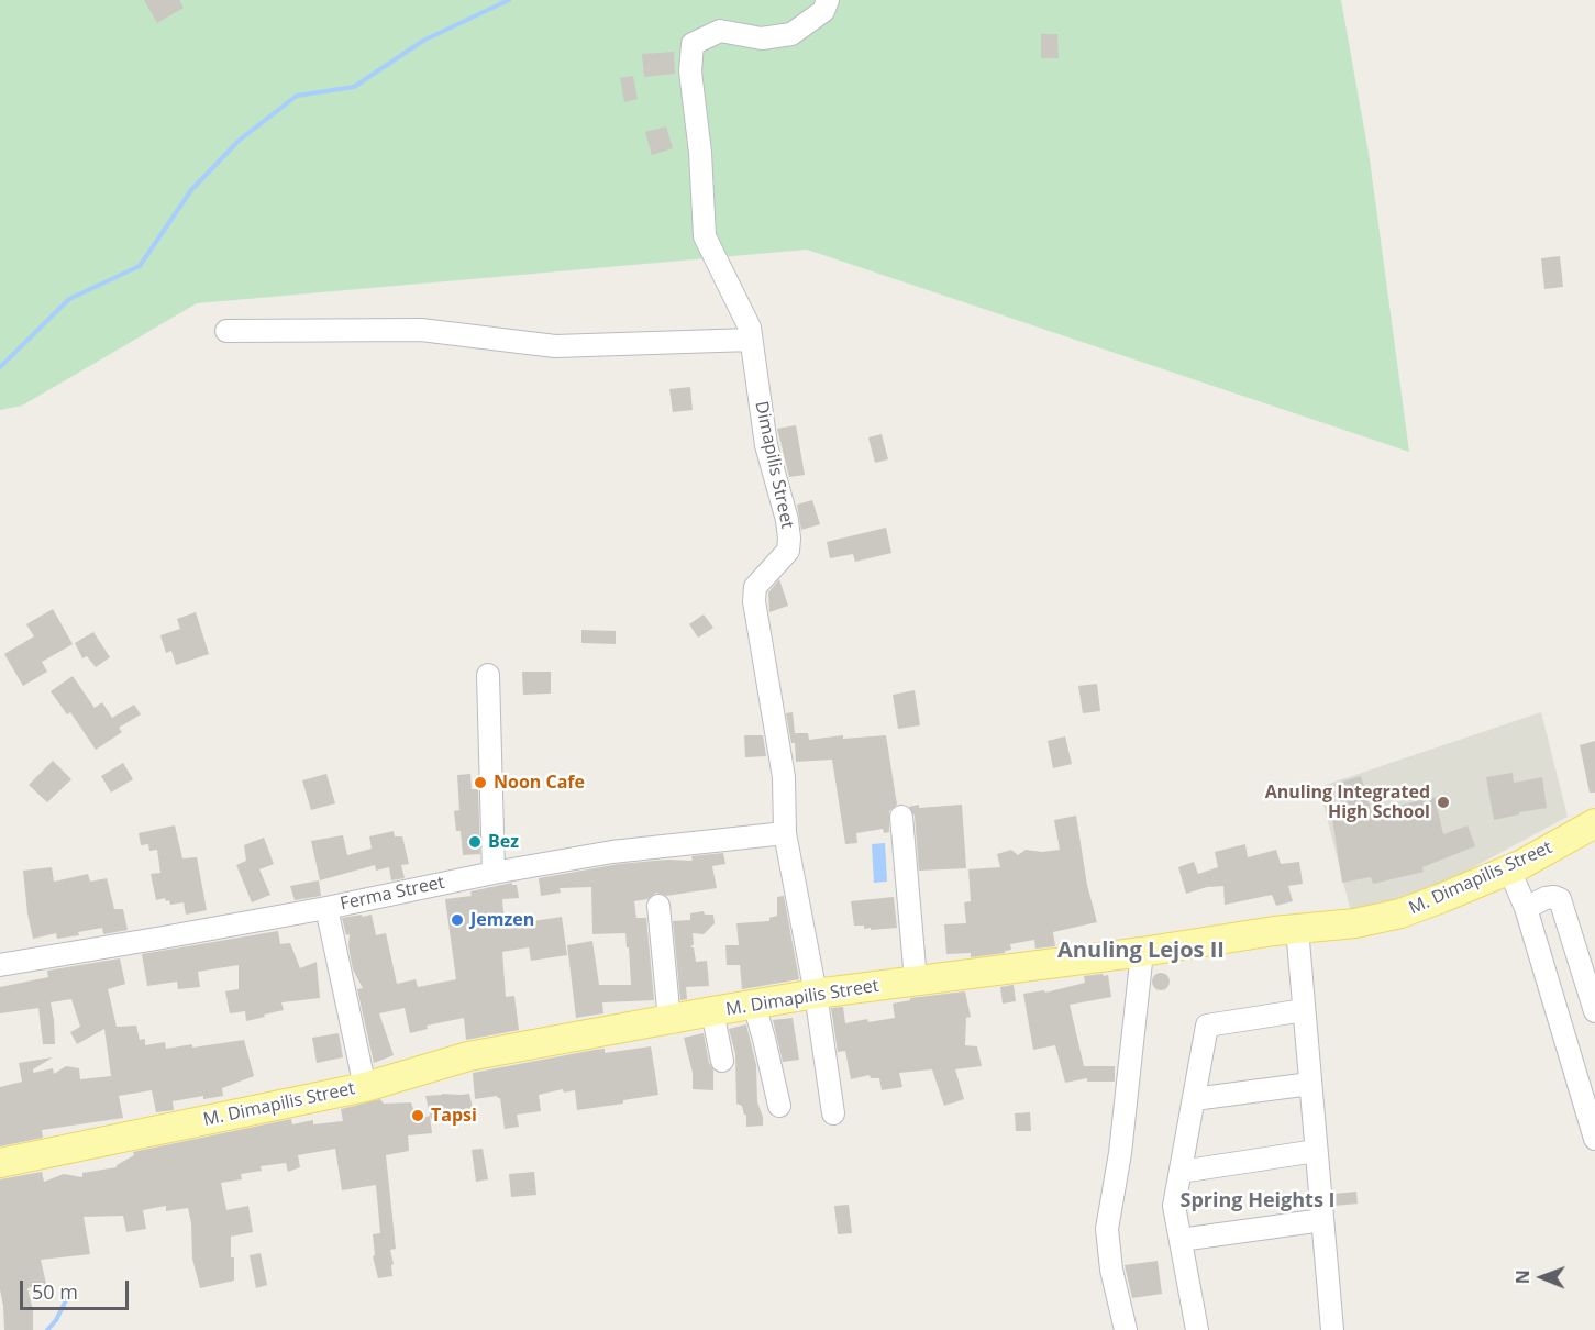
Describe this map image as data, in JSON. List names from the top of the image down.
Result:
{
  "streets": {
    "main road": ["M. Dimapilis Street"],
    "street": ["Dimapilis Street", "Ferma Street"]
  },
  "crossings": [
    ["Dimapilis Street", "M. Dimapilis Street"],
    ["Dimapilis Street", "Ferma Street"]
  ],
  "districts": ["Anuling Lejos II", "Spring Heights I"],
  "places": [
    "Noon Cafe",
    "Anuling Integrated High School",
    "Bez",
    "Jemzen",
    "Tapsi"
  ],
  "scale_bar": "50 m",
  "north": "left"
}
